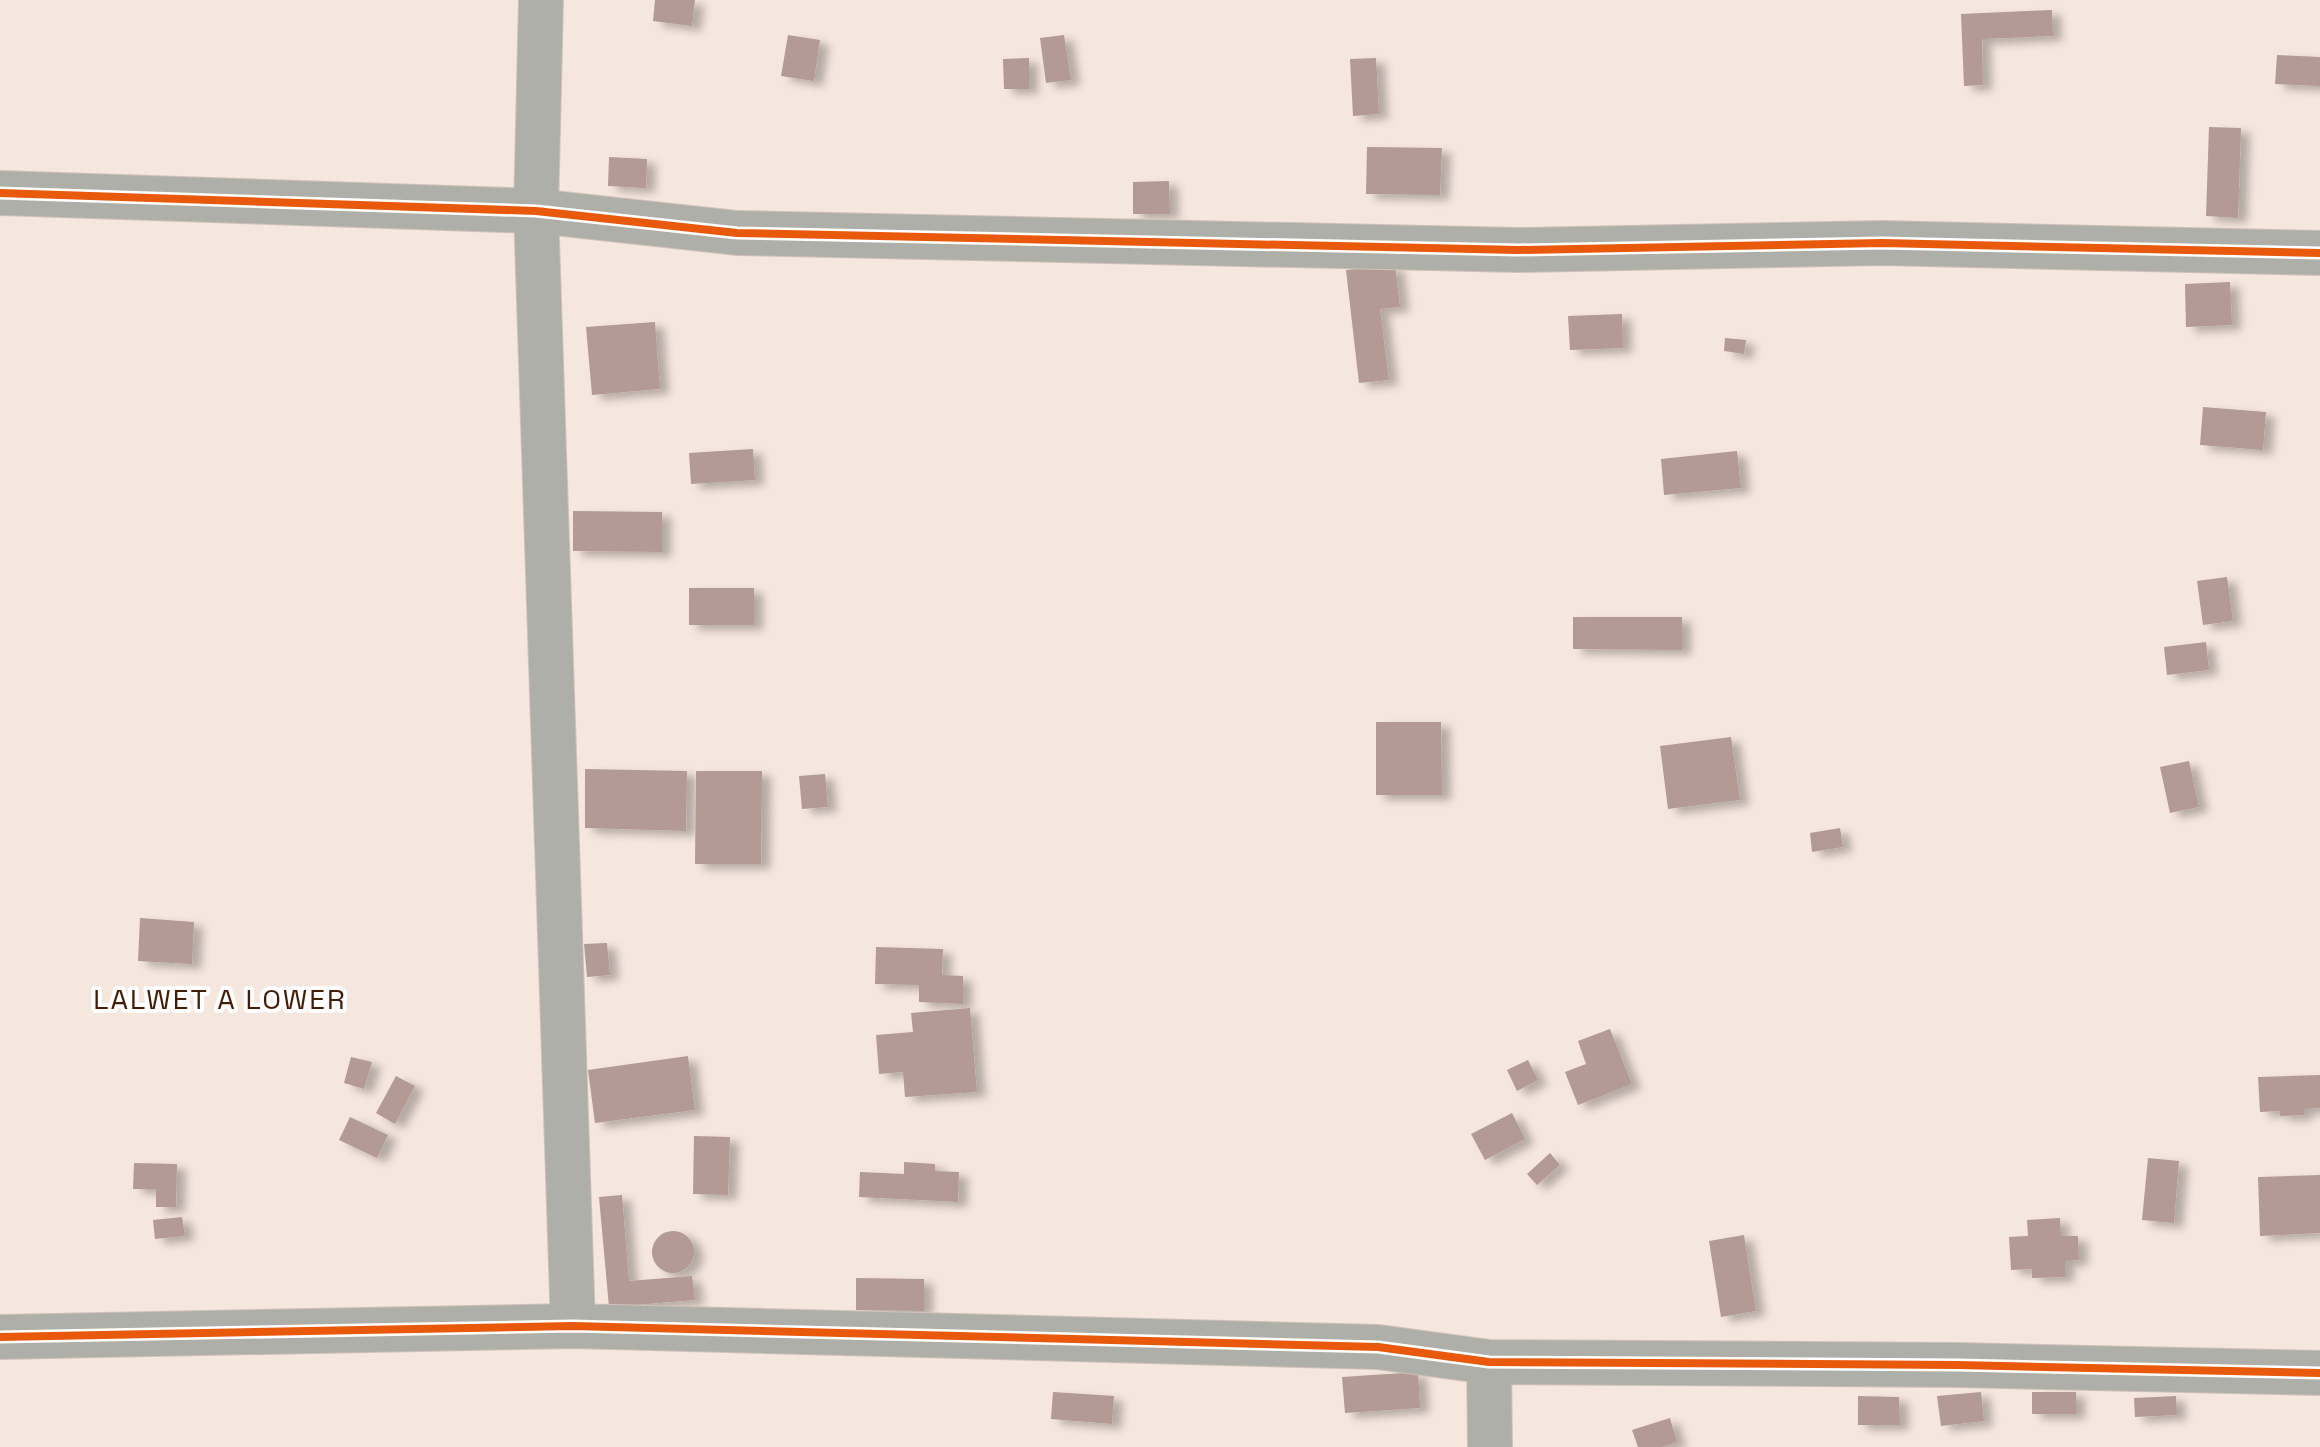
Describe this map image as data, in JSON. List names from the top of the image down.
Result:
{
  "districts": ["LALWET A LOWER"]
}
